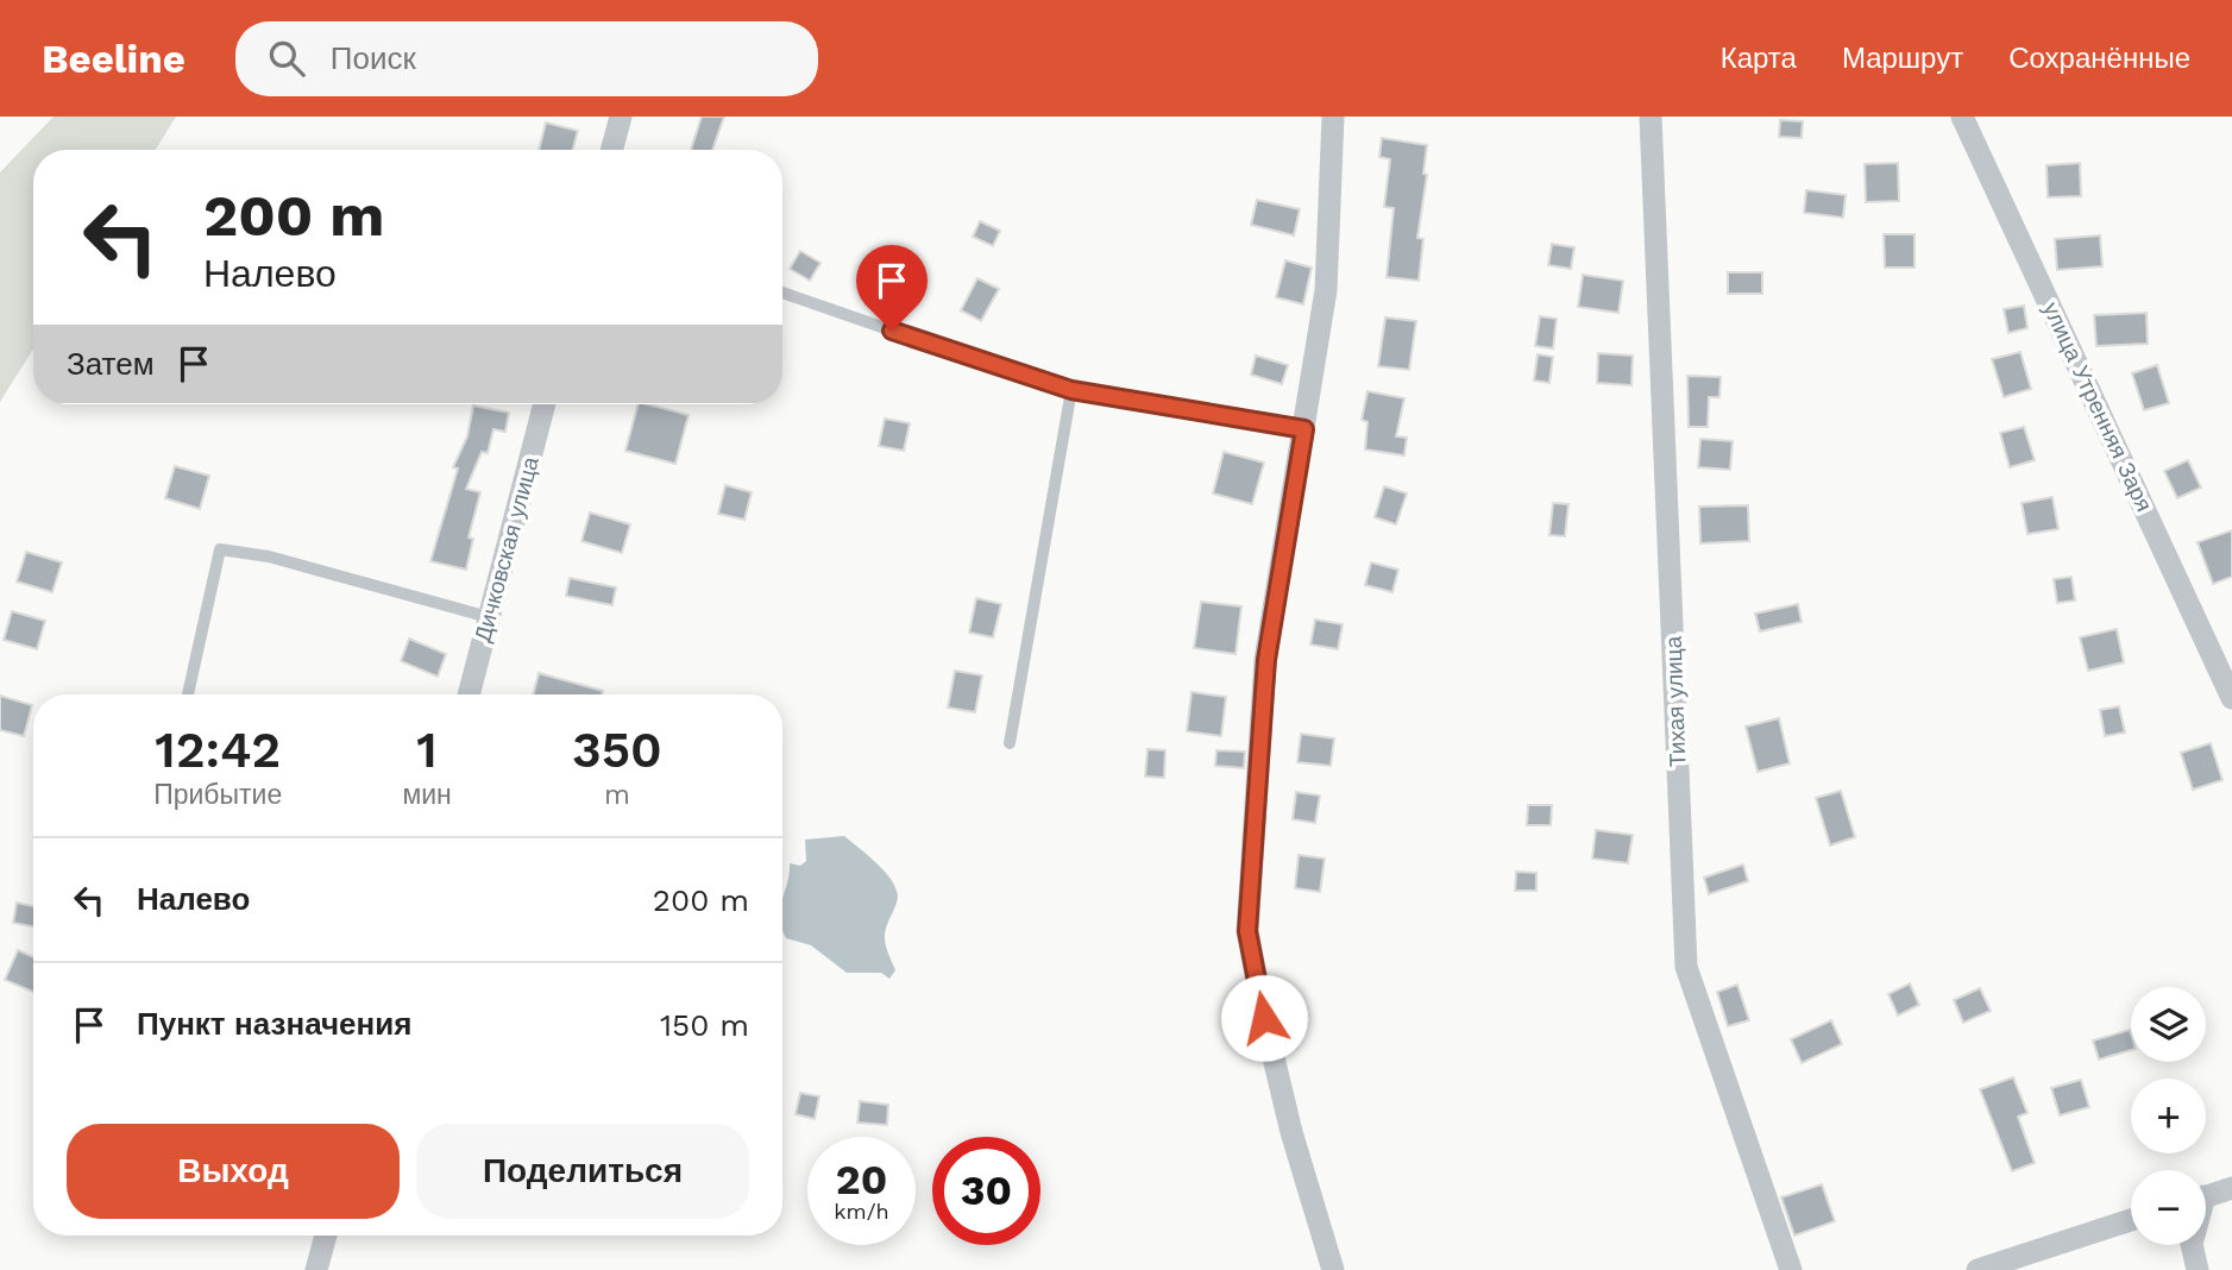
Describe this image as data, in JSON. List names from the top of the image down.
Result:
{
  "streets": {
    "street": ["улица Утренняя Заря", "Дичковская улица", "Тихая улица"]
  },
  "page": {
    "header": "Beeline",
    "search": "Поиск",
    "nav": ["Карта", "Маршрут", "Сохранённые"],
    "turn": ["200 m", "Налево"],
    "then": "Затем",
    "eta": [
      "12:42",
      "Прибытие",
      "1",
      "мин",
      "350",
      "m"
    ],
    "list": [
      {
        "name": "Налево",
        "value": "200 m"
      },
      {
        "name": "Пункт назначения",
        "value": "150 m"
      }
    ],
    "map_buttons": ["+", "−"],
    "buttons": ["Выход", "Поделиться"],
    "speed": "20 km/h",
    "limit": "30"
  }
}
